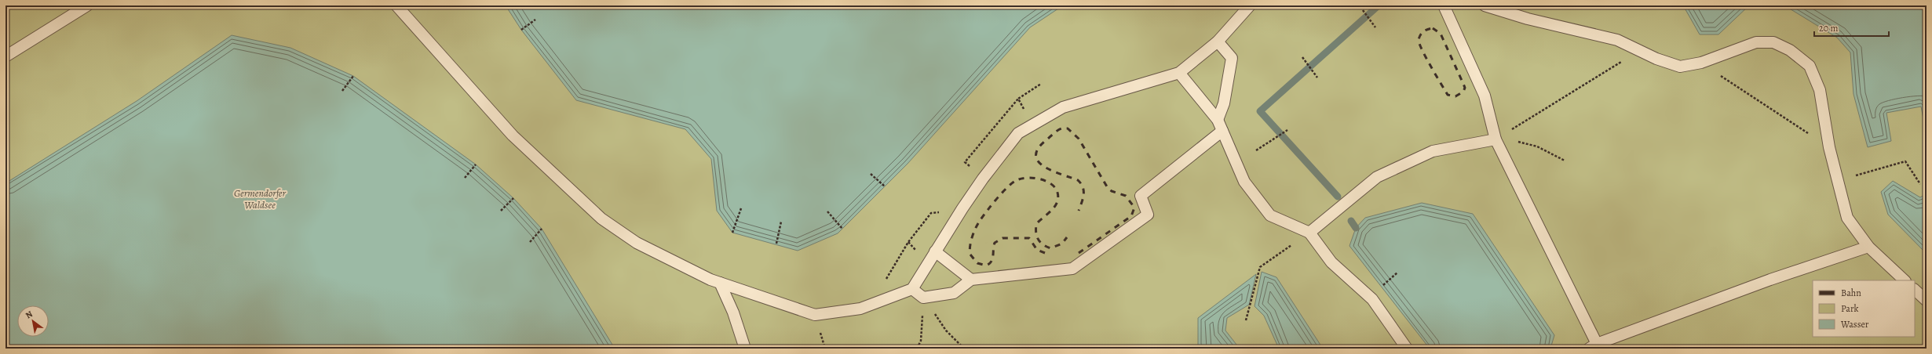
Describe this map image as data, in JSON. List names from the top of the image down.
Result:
{
  "water": ["Germendorfer Waldsee"],
  "legend": ["Bahn", "Park", "Wasser"],
  "scale_bar": "20 m",
  "north": "top left"
}
